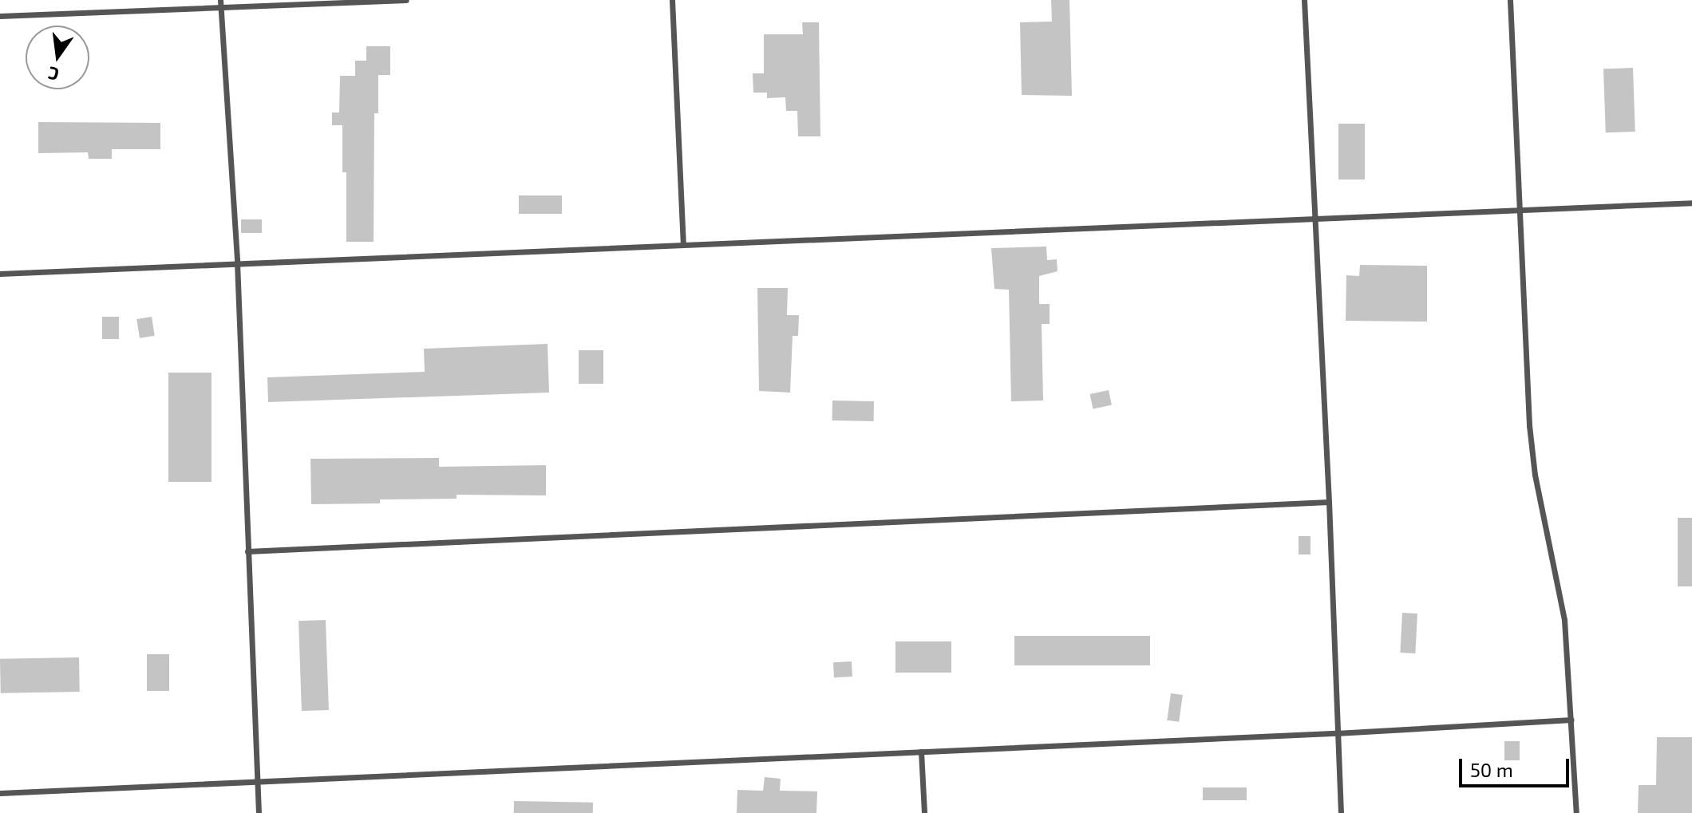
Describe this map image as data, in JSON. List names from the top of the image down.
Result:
{
  "scale_bar": "50 m",
  "north": "bottom"
}
